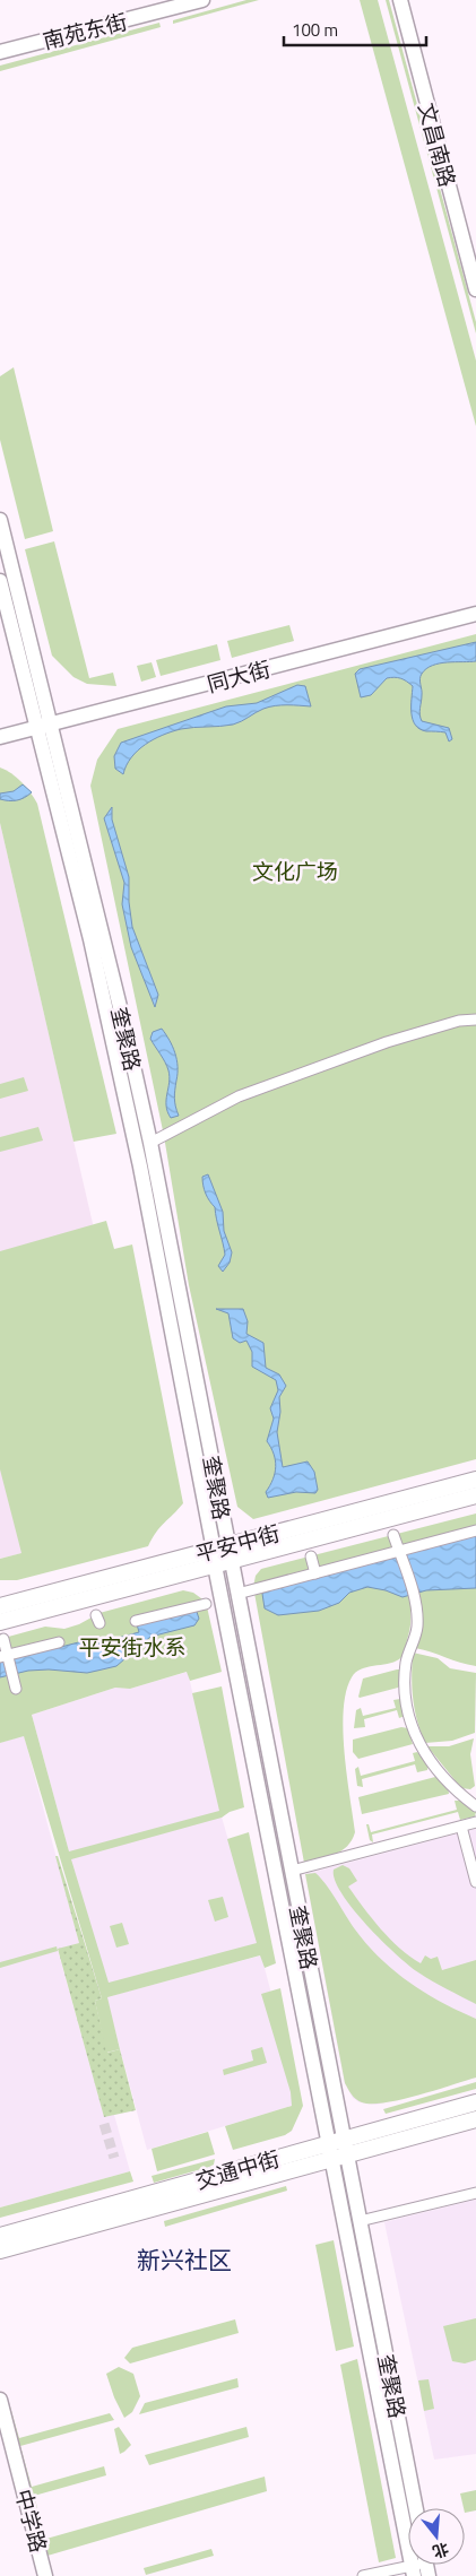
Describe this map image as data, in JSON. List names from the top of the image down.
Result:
{
  "streets": {
    "main road": [
      "南苑东街",
      "文昌南路",
      "同大街",
      "奎聚路",
      "平安中街",
      "交通中街",
      "中学路"
    ]
  },
  "crossings": [
    ["同大街", "奎聚路"],
    ["奎聚路", "平安中街"],
    ["奎聚路", "交通中街"]
  ],
  "districts": ["新兴社区"],
  "parks": ["文化广场", "平安街水系"],
  "scale_bar": "100 m",
  "north": "bottom"
}
